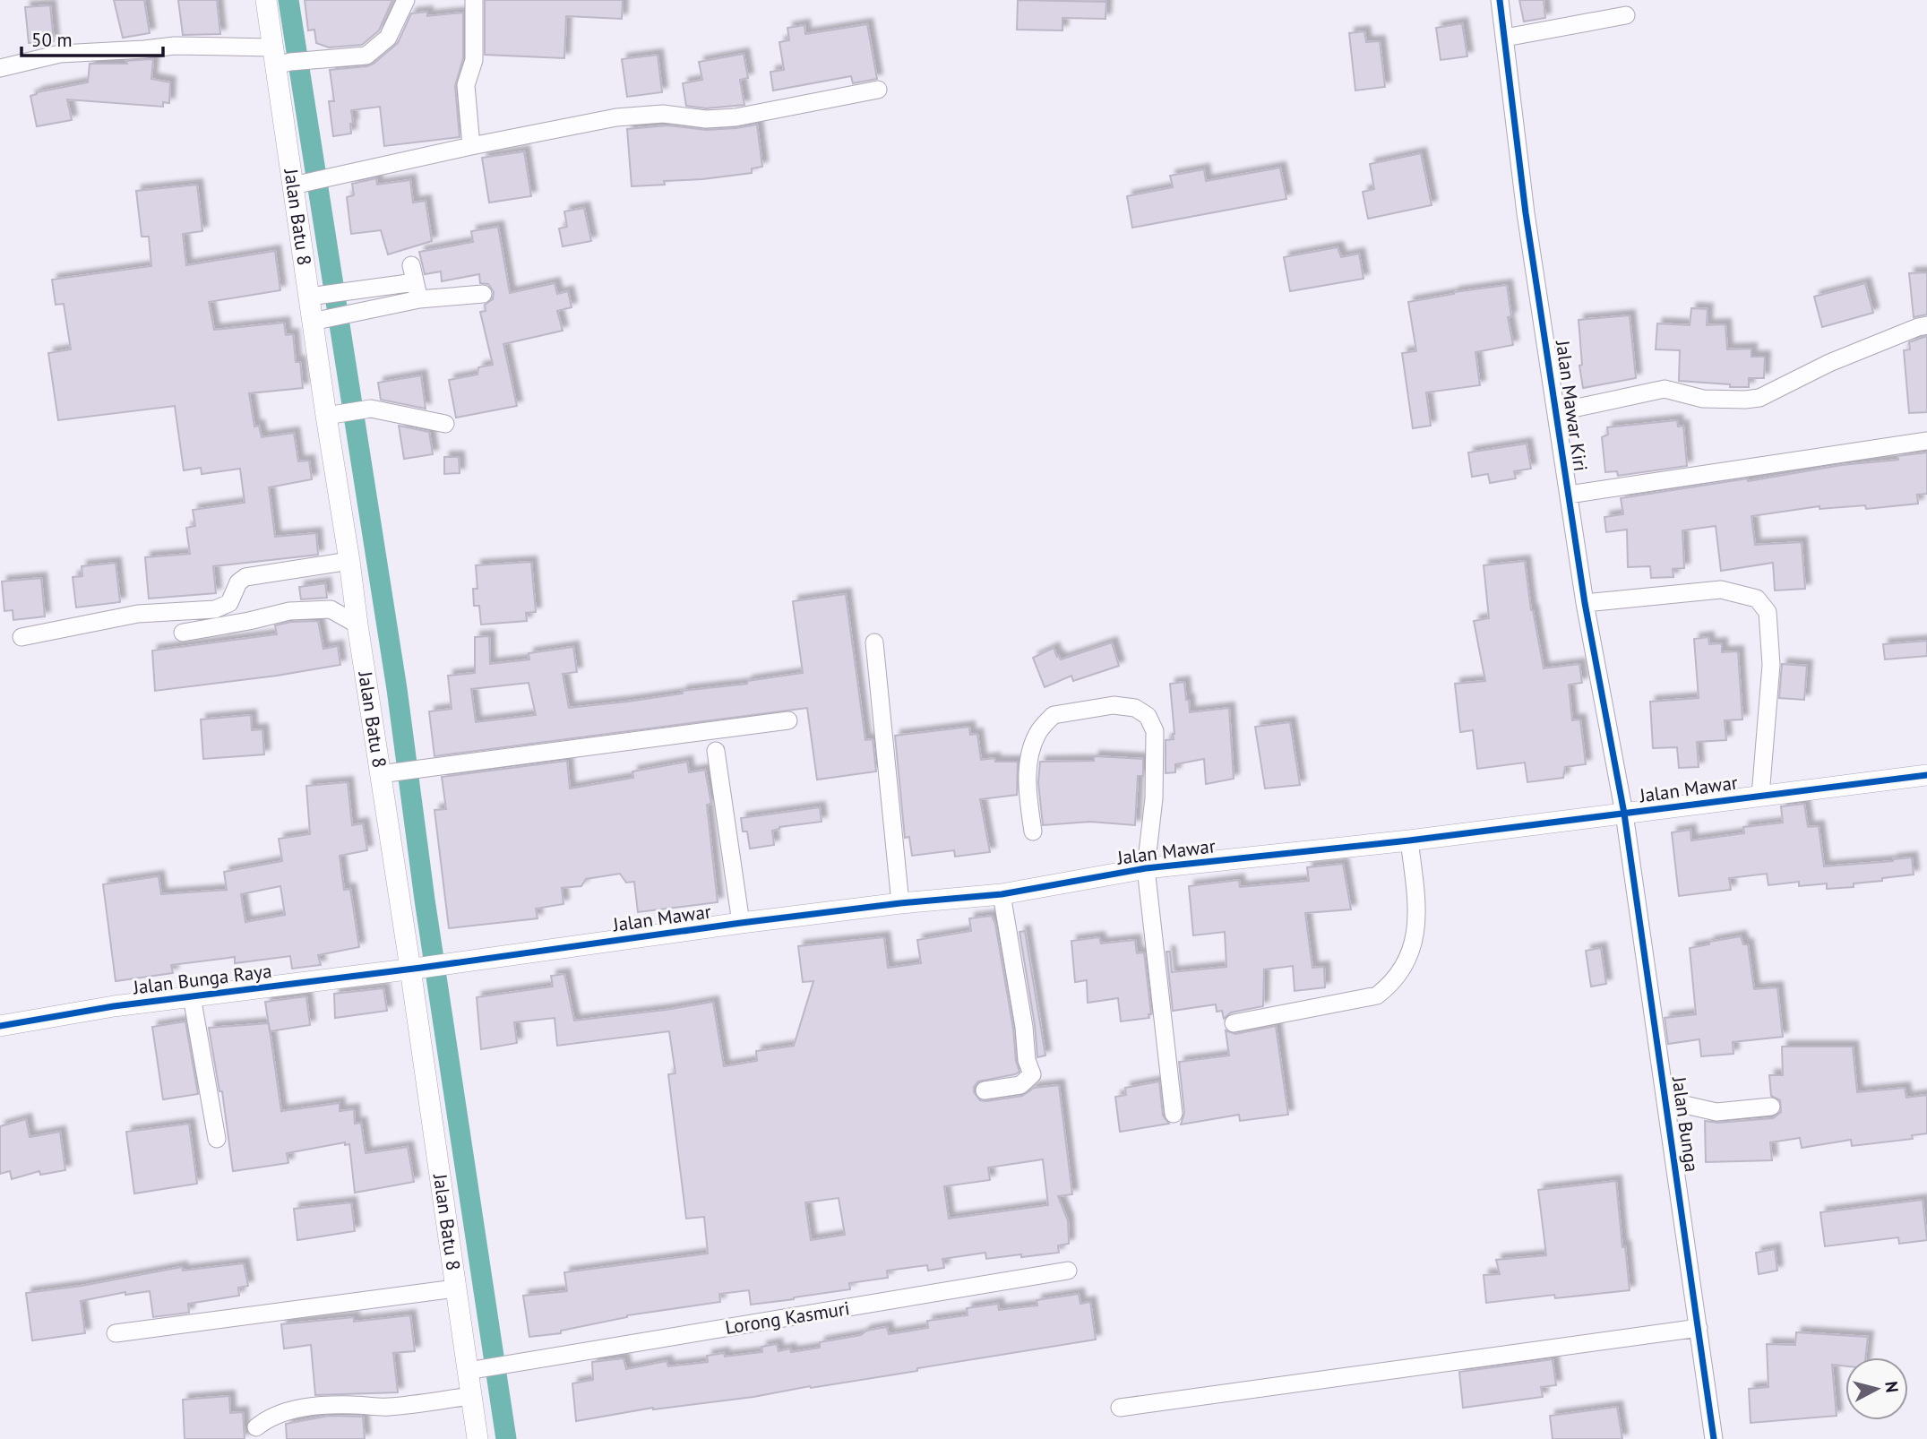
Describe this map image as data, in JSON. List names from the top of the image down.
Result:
{
  "streets": {
    "street": [
      "Jalan Batu 8",
      "Jalan Mawar Kiri",
      "Jalan Mawar",
      "Jalan Bunga Raya",
      "Jalan Bunga",
      "Lorong Kasmuri"
    ]
  },
  "crossings": [
    ["Jalan Batu 8", "Jalan Mawar"],
    ["Jalan Batu 8", "Jalan Bunga Raya"],
    ["Jalan Batu 8", "Lorong Kasmuri"],
    ["Jalan Mawar Kiri", "Jalan Mawar"],
    ["Jalan Mawar Kiri", "Jalan Bunga"],
    ["Jalan Mawar", "Jalan Bunga Raya"],
    ["Jalan Mawar", "Jalan Bunga"]
  ],
  "scale_bar": "50 m",
  "north": "right"
}
